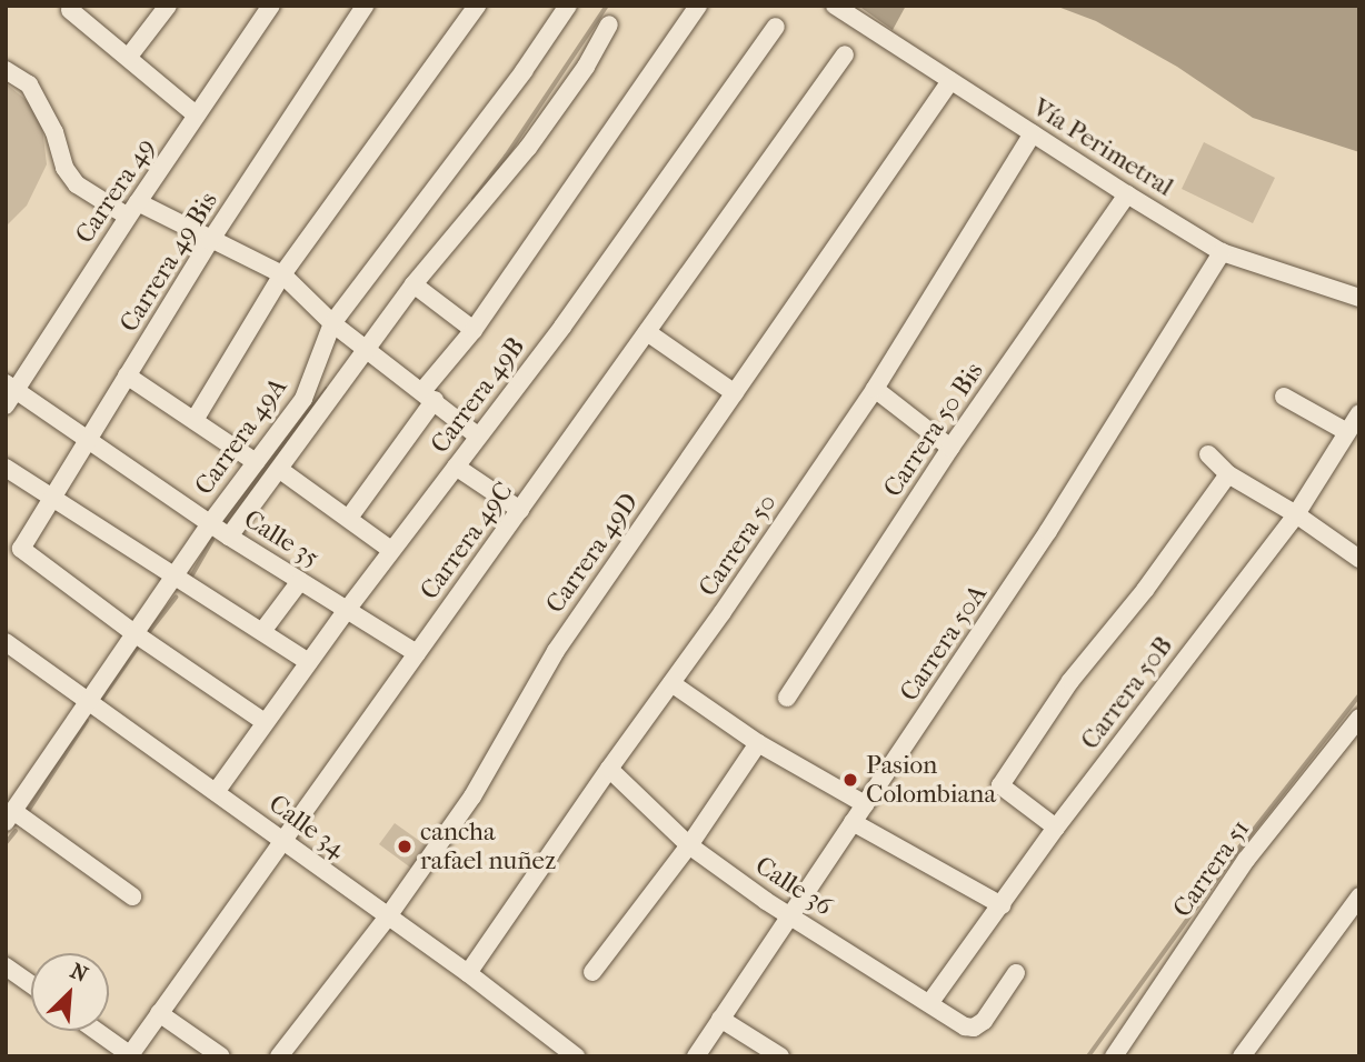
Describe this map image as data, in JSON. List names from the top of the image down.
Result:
{
  "streets": {
    "street": [
      "Vía Perimetral",
      "Carrera 49",
      "Carrera 49 Bis",
      "Carrera 49B",
      "Carrera 50 Bis",
      "Carrera 49A",
      "Calle 35",
      "Carrera 49C",
      "Carrera 50",
      "Carrera 49D",
      "Carrera 50A",
      "Carrera 50B",
      "Calle 34",
      "Carrera 51",
      "Calle 36"
    ]
  },
  "crossings": [
    ["Vía Perimetral", "Carrera 50 Bis"],
    ["Vía Perimetral", "Carrera 50"],
    ["Vía Perimetral", "Carrera 49D"],
    ["Vía Perimetral", "Carrera 50A"],
    ["Carrera 49", "Calle 35"],
    ["Carrera 49 Bis", "Carrera 49A"],
    ["Carrera 49 Bis", "Calle 35"],
    ["Carrera 49B", "Calle 35"],
    ["Carrera 49B", "Calle 34"],
    ["Carrera 49A", "Calle 35"],
    ["Carrera 49A", "Calle 34"],
    ["Calle 35", "Carrera 49C"],
    ["Carrera 49C", "Calle 34"],
    ["Carrera 50", "Calle 34"],
    ["Carrera 50", "Calle 36"],
    ["Carrera 49D", "Calle 34"],
    ["Carrera 50A", "Calle 36"],
    ["Carrera 50B", "Calle 36"]
  ],
  "places": ["Pasion Colombiana", "cancha rafael nuñez"],
  "north": "top right"
}
